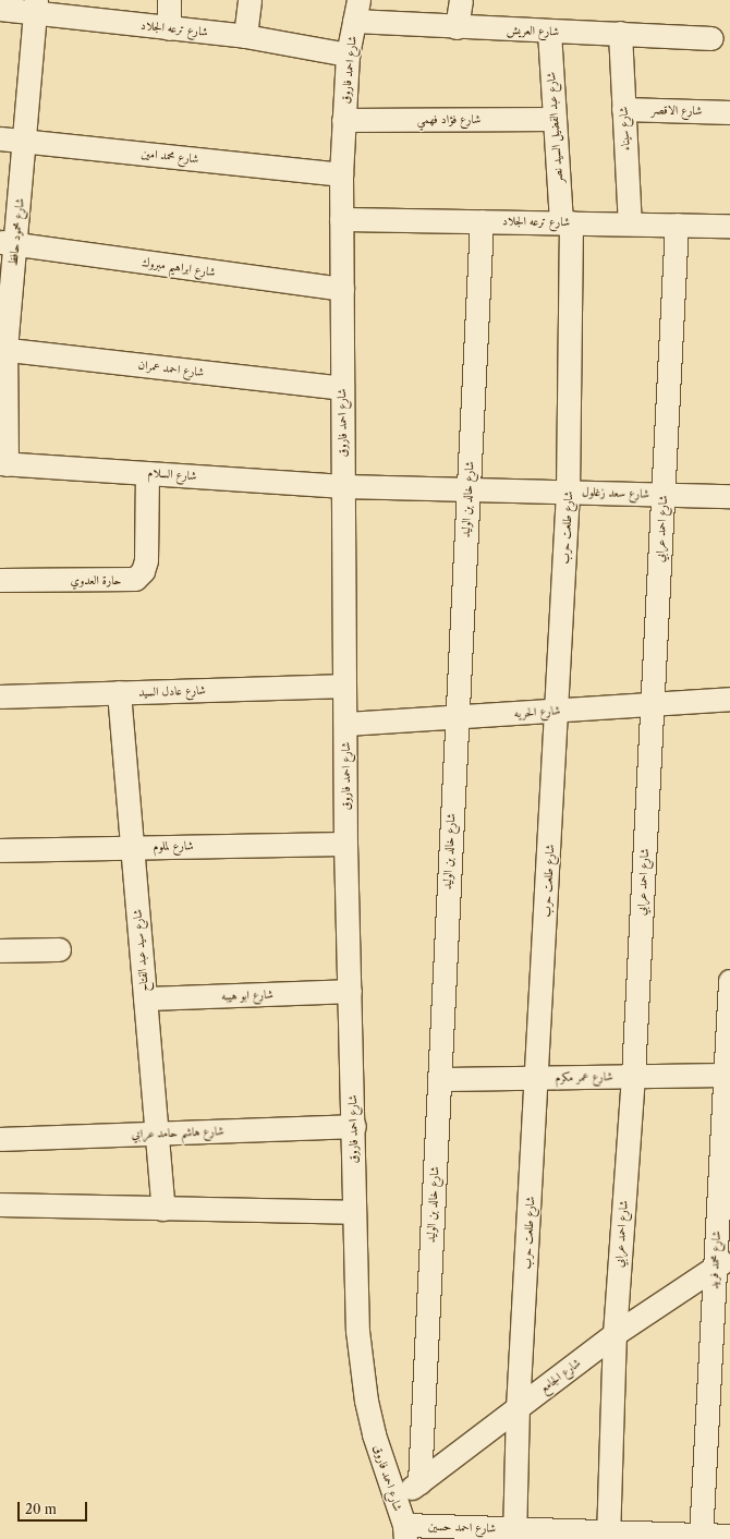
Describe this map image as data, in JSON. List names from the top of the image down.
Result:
{
  "streets": {
    "street": [
      "شارع ترعه الجلاد",
      "شارع العريش",
      "شارع احمد فاروق",
      "شارع الاقصر",
      "شارع فؤاد فهمي",
      "شارع عبد الفضيل السيد نصر",
      "شارع سيناء",
      "شارع محمد امين",
      "شارع محمود حافظ",
      "شارع ابراهيم مبروك",
      "شارع احمد عمران",
      "شارع السلام",
      "شارع سعد زغلول",
      "شارع خالد بن الوليد",
      "شارع طلعت حرب",
      "شارع احمد عرابي",
      "حارة العدوي",
      "شارع عادل السيد",
      "شارع الحريه",
      "شارع لملوم",
      "شارع سيد عبد الفتاح",
      "شارع ابو هيبه",
      "شارع عمر مكرم",
      "شارع هاشم حامد عرابي",
      "شارع محمد فريد",
      "شارع الجامع",
      "شارع احمد حسين"
    ]
  },
  "crossings": [
    ["شارع ترعه الجلاد", "شارع احمد فاروق"],
    ["شارع ترعه الجلاد", "شارع عبد الفضيل السيد نصر"],
    ["شارع ترعه الجلاد", "شارع سيناء"],
    ["شارع ترعه الجلاد", "شارع محمود حافظ"],
    ["شارع ترعه الجلاد", "شارع خالد بن الوليد"],
    ["شارع ترعه الجلاد", "شارع طلعت حرب"],
    ["شارع ترعه الجلاد", "شارع احمد عرابي"],
    ["شارع العريش", "شارع احمد فاروق"],
    ["شارع العريش", "شارع عبد الفضيل السيد نصر"],
    ["شارع العريش", "شارع سيناء"],
    ["شارع احمد فاروق", "شارع فؤاد فهمي"],
    ["شارع احمد فاروق", "شارع محمد امين"],
    ["شارع احمد فاروق", "شارع ابراهيم مبروك"],
    ["شارع احمد فاروق", "شارع احمد عمران"],
    ["شارع احمد فاروق", "شارع السلام"],
    ["شارع احمد فاروق", "شارع سعد زغلول"],
    ["شارع احمد فاروق", "شارع عادل السيد"],
    ["شارع احمد فاروق", "شارع الحريه"],
    ["شارع احمد فاروق", "شارع لملوم"],
    ["شارع احمد فاروق", "شارع ابو هيبه"],
    ["شارع احمد فاروق", "شارع هاشم حامد عرابي"],
    ["شارع احمد فاروق", "شارع الجامع"],
    ["شارع احمد فاروق", "شارع احمد حسين"],
    ["شارع الاقصر", "شارع سيناء"],
    ["شارع فؤاد فهمي", "شارع عبد الفضيل السيد نصر"],
    ["شارع عبد الفضيل السيد نصر", "شارع طلعت حرب"],
    ["شارع محمد امين", "شارع محمود حافظ"],
    ["شارع محمود حافظ", "شارع ابراهيم مبروك"],
    ["شارع محمود حافظ", "شارع احمد عمران"],
    ["شارع محمود حافظ", "شارع السلام"],
    ["شارع السلام", "شارع سعد زغلول"],
    ["شارع السلام", "حارة العدوي"],
    ["شارع سعد زغلول", "شارع خالد بن الوليد"],
    ["شارع سعد زغلول", "شارع طلعت حرب"],
    ["شارع سعد زغلول", "شارع احمد عرابي"],
    ["شارع خالد بن الوليد", "شارع الحريه"],
    ["شارع خالد بن الوليد", "شارع عمر مكرم"],
    ["شارع خالد بن الوليد", "شارع الجامع"],
    ["شارع طلعت حرب", "شارع الحريه"],
    ["شارع طلعت حرب", "شارع عمر مكرم"],
    ["شارع طلعت حرب", "شارع الجامع"],
    ["شارع طلعت حرب", "شارع احمد حسين"],
    ["شارع احمد عرابي", "شارع الحريه"],
    ["شارع احمد عرابي", "شارع عمر مكرم"],
    ["شارع احمد عرابي", "شارع الجامع"],
    ["شارع احمد عرابي", "شارع احمد حسين"],
    ["شارع عادل السيد", "شارع سيد عبد الفتاح"],
    ["شارع لملوم", "شارع سيد عبد الفتاح"],
    ["شارع سيد عبد الفتاح", "شارع ابو هيبه"],
    ["شارع سيد عبد الفتاح", "شارع هاشم حامد عرابي"],
    ["شارع عمر مكرم", "شارع محمد فريد"],
    ["شارع محمد فريد", "شارع الجامع"],
    ["شارع محمد فريد", "شارع احمد حسين"]
  ],
  "scale_bar": "20 m"
}
